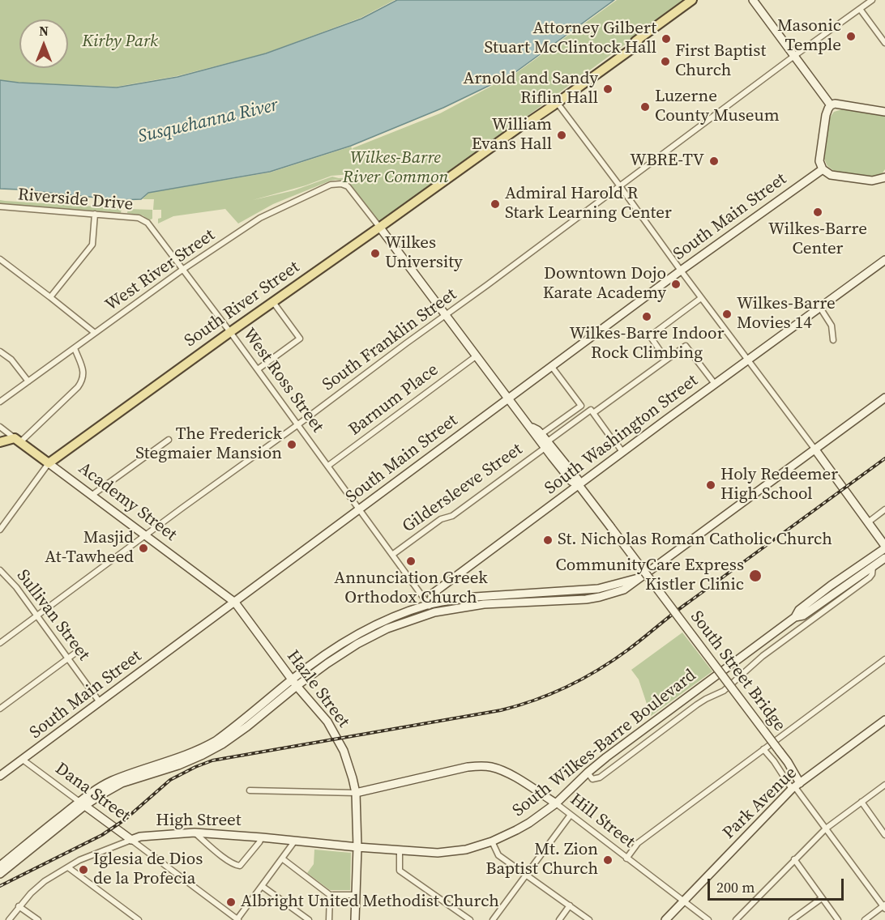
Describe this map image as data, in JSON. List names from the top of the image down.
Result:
{
  "streets": {
    "main road": [
      "South Main Street",
      "South River Street",
      "South Washington Street",
      "Academy Street",
      "South Street Bridge",
      "Hazle Street",
      "South Wilkes-Barre Boulevard",
      "Dana Street",
      "Park Avenue",
      "High Street",
      "Hill Street"
    ],
    "street": [
      "Riverside Drive",
      "West River Street",
      "South Franklin Street",
      "West Ross Street",
      "Barnum Place",
      "Gildersleeve Street",
      "Sullivan Street"
    ]
  },
  "crossings": [
    ["Riverside Drive", "West River Street"],
    ["Riverside Drive", "West Ross Street"],
    ["South Main Street", "West Ross Street"],
    ["South Main Street", "Academy Street"],
    ["South Main Street", "Sullivan Street"],
    ["South Main Street", "Hazle Street"],
    ["South Main Street", "Dana Street"],
    ["West River Street", "South River Street"],
    ["West River Street", "West Ross Street"],
    ["South River Street", "West Ross Street"],
    ["South River Street", "Academy Street"],
    ["South Franklin Street", "West Ross Street"],
    ["South Franklin Street", "Academy Street"],
    ["South Franklin Street", "Sullivan Street"],
    ["West Ross Street", "Barnum Place"],
    ["West Ross Street", "South Washington Street"],
    ["West Ross Street", "Gildersleeve Street"],
    ["South Washington Street", "South Street Bridge"],
    ["Gildersleeve Street", "South Street Bridge"],
    ["Academy Street", "Hazle Street"],
    ["South Street Bridge", "Park Avenue"],
    ["Hazle Street", "South Wilkes-Barre Boulevard"],
    ["Hazle Street", "High Street"],
    ["Hazle Street", "Hill Street"],
    ["South Wilkes-Barre Boulevard", "High Street"],
    ["South Wilkes-Barre Boulevard", "Hill Street"],
    ["Dana Street", "High Street"],
    ["Park Avenue", "Hill Street"]
  ],
  "water": ["Susquehanna River"],
  "parks": ["Kirby Park", "Wilkes-Barre River Common"],
  "places": [
    "Masonic Temple",
    "Attorney Gilbert Stuart McClintock Hall",
    "First Baptist Church",
    "Arnold and Sandy Riflin Hall",
    "Luzerne County Museum",
    "William Evans Hall",
    "WBRE-TV",
    "Admiral Harold R Stark Learning Center",
    "Wilkes-Barre Center",
    "Wilkes University",
    "Downtown Dojo Karate Academy",
    "Wilkes-Barre Movies 14",
    "Wilkes-Barre Indoor Rock Climbing",
    "The Frederick Stegmaier Mansion",
    "Holy Redeemer High School",
    "St. Nicholas Roman Catholic Church",
    "Masjid At-Tawheed",
    "Annunciation Greek Orthodox Church",
    "CommunityCare Express Kistler Clinic",
    "Mt. Zion Baptist Church",
    "Iglesia de Dios de la Profecia",
    "Albright United Methodist Church"
  ],
  "scale_bar": "200 m",
  "north": "top"
}
